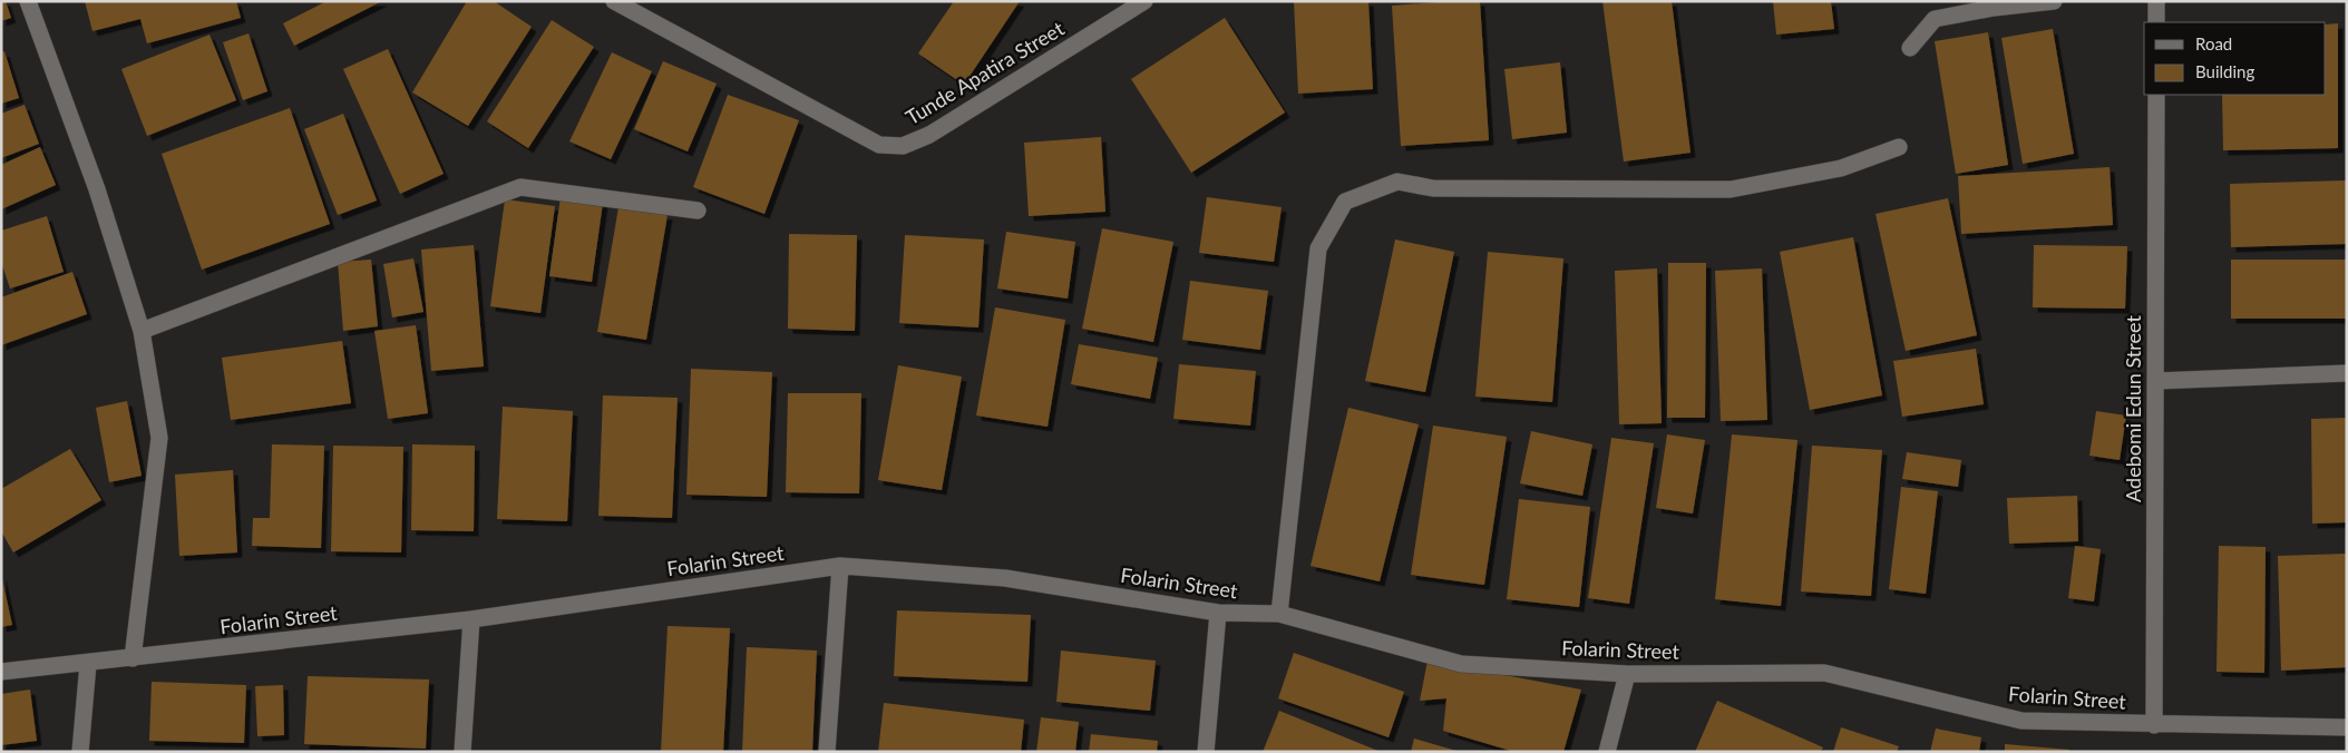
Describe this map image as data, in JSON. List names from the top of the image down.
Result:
{
  "streets": {
    "street": ["Tunde Apatira Street", "Adebomi Edun Street", "Folarin Street"]
  },
  "crossings": [
    ["Adebomi Edun Street", "Folarin Street"]
  ],
  "legend": ["Road", "Building"]
}
